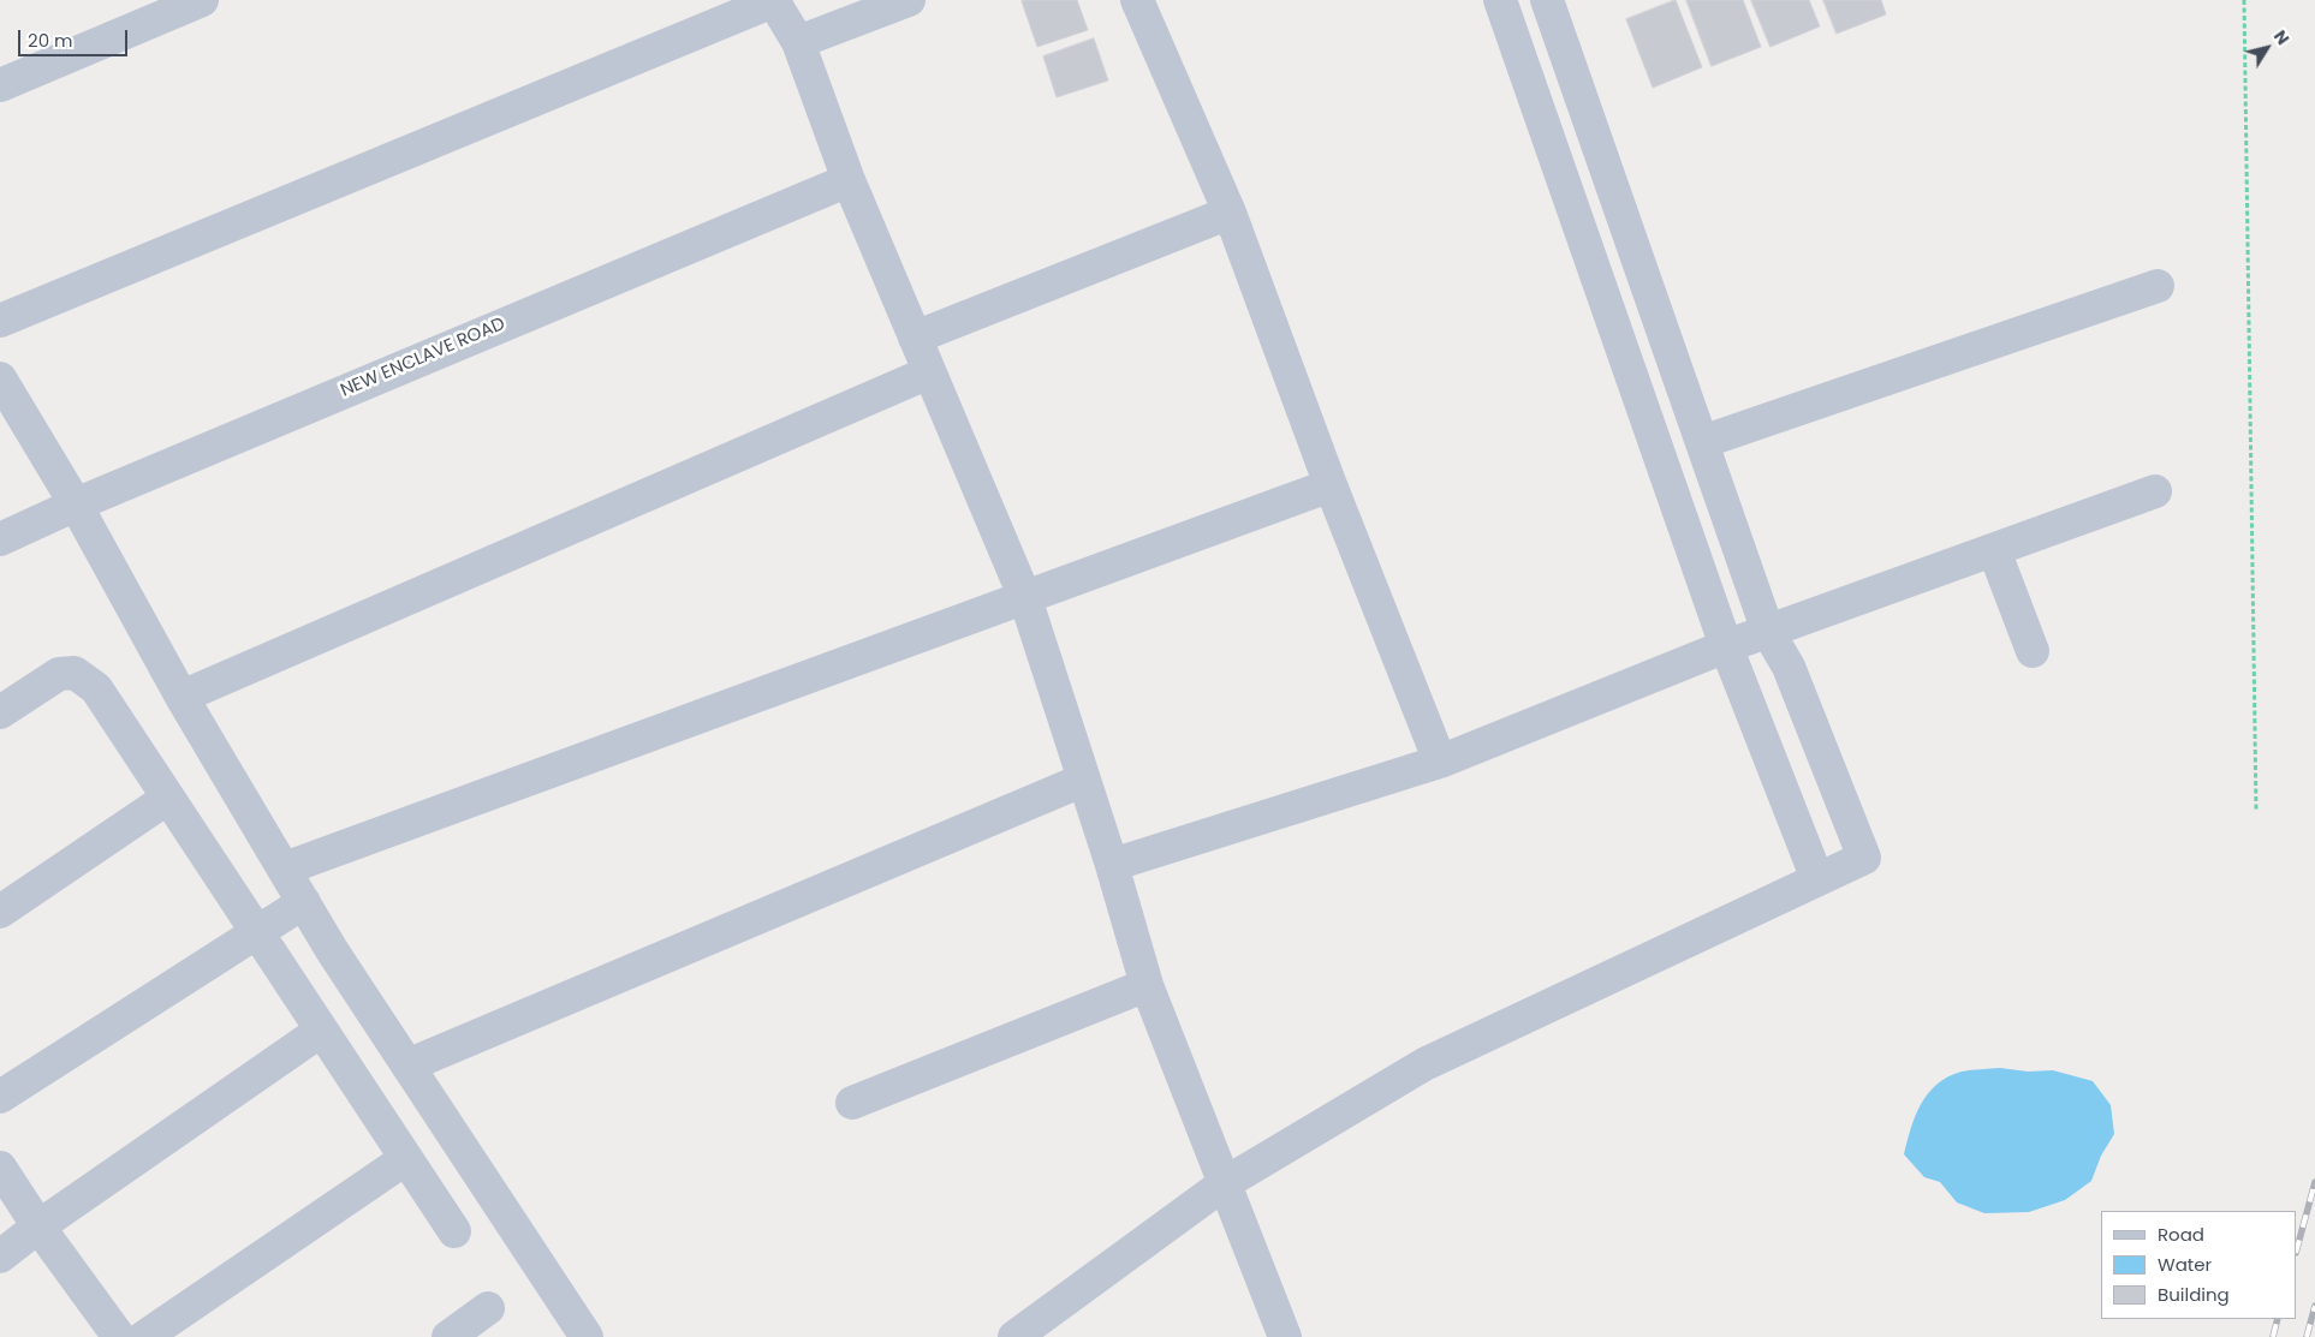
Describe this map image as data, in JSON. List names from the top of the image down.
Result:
{
  "streets": {
    "street": ["NEW ENCLAVE ROAD"]
  },
  "legend": ["Road", "Water", "Building"],
  "scale_bar": "20 m",
  "north": "top right"
}
